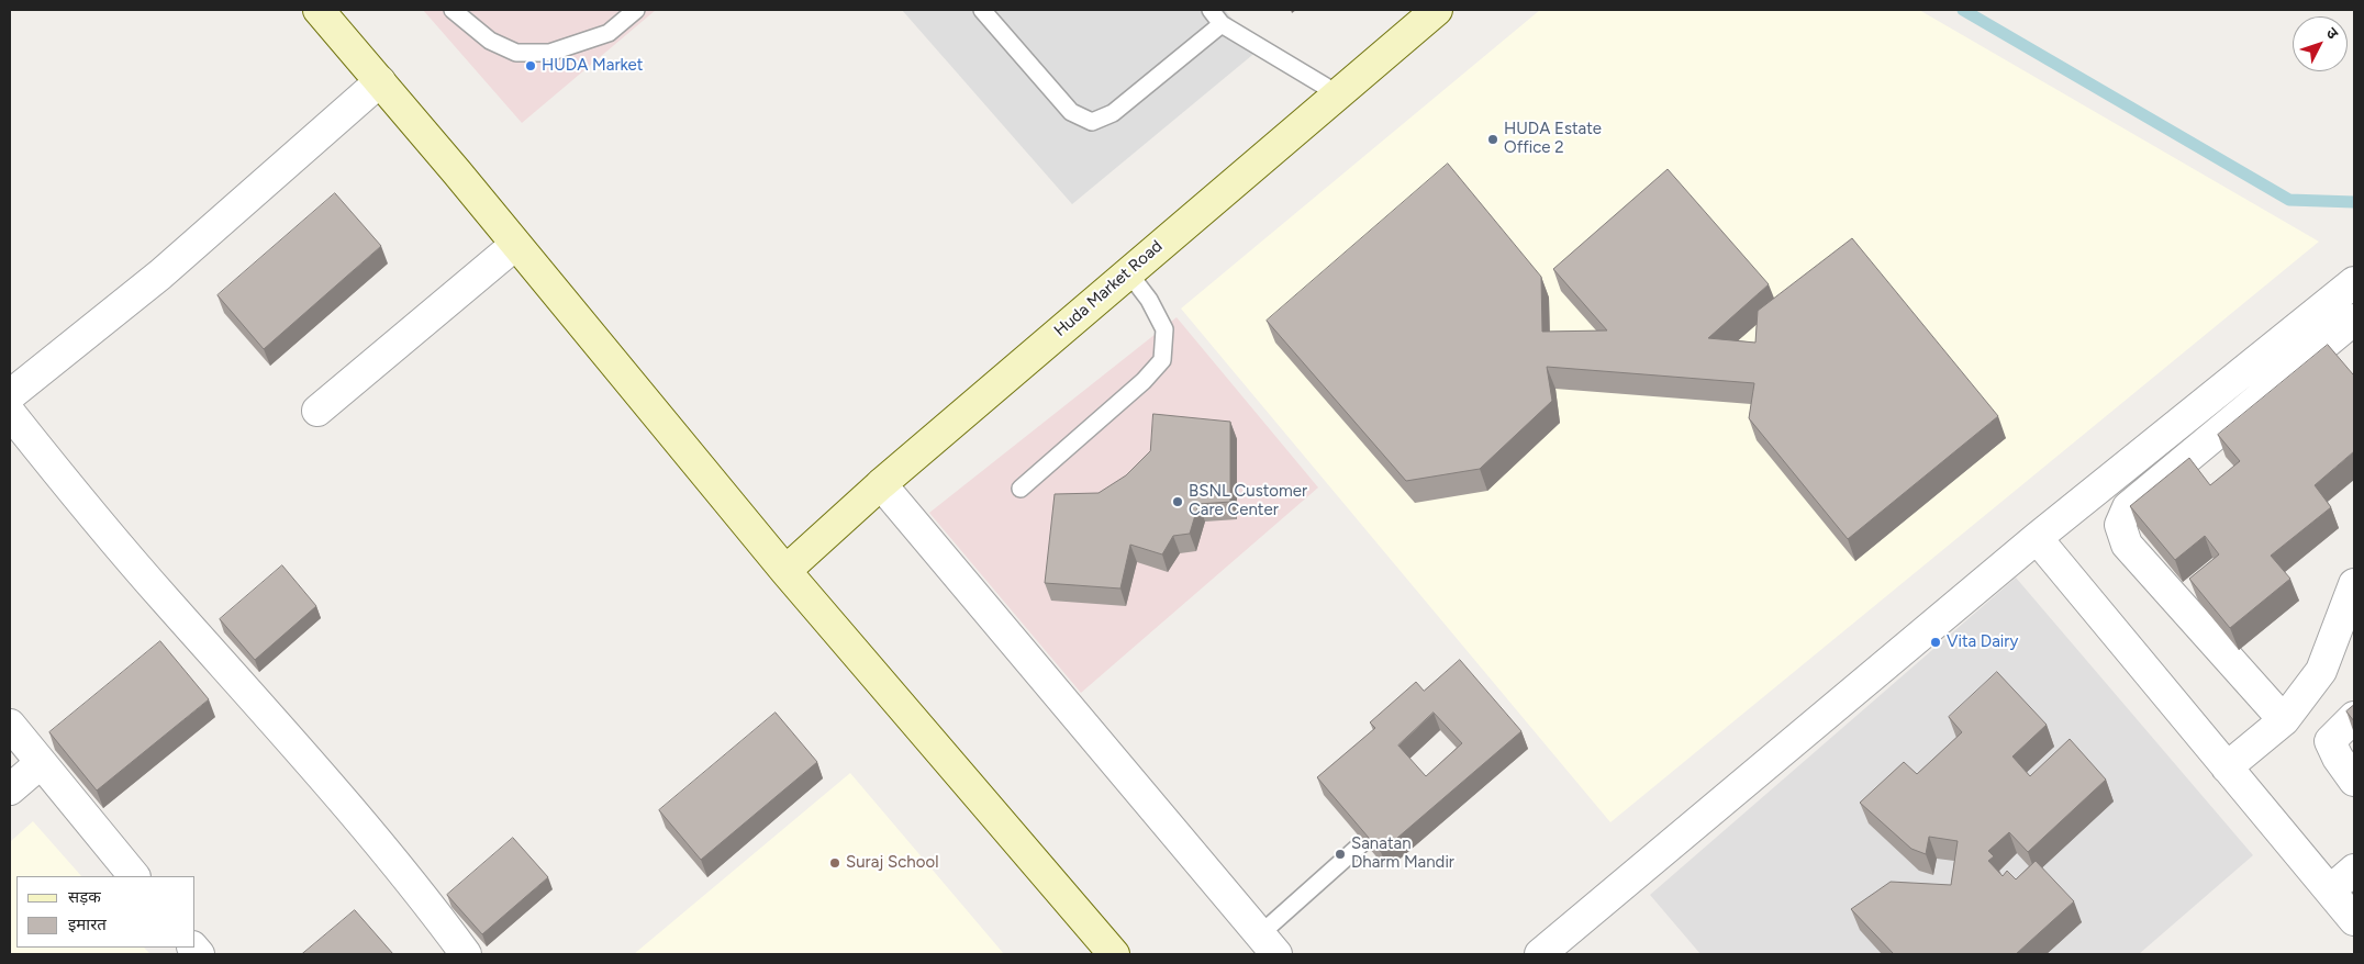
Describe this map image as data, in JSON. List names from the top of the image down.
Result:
{
  "streets": {
    "street": ["Huda Market Road"]
  },
  "places": [
    "HUDA Market",
    "HUDA Estate Office 2",
    "BSNL Customer Care Center",
    "Vita Dairy",
    "Sanatan Dharm Mandir",
    "Suraj School"
  ],
  "legend": ["सड़क", "इमारत"],
  "north": "top right"
}
